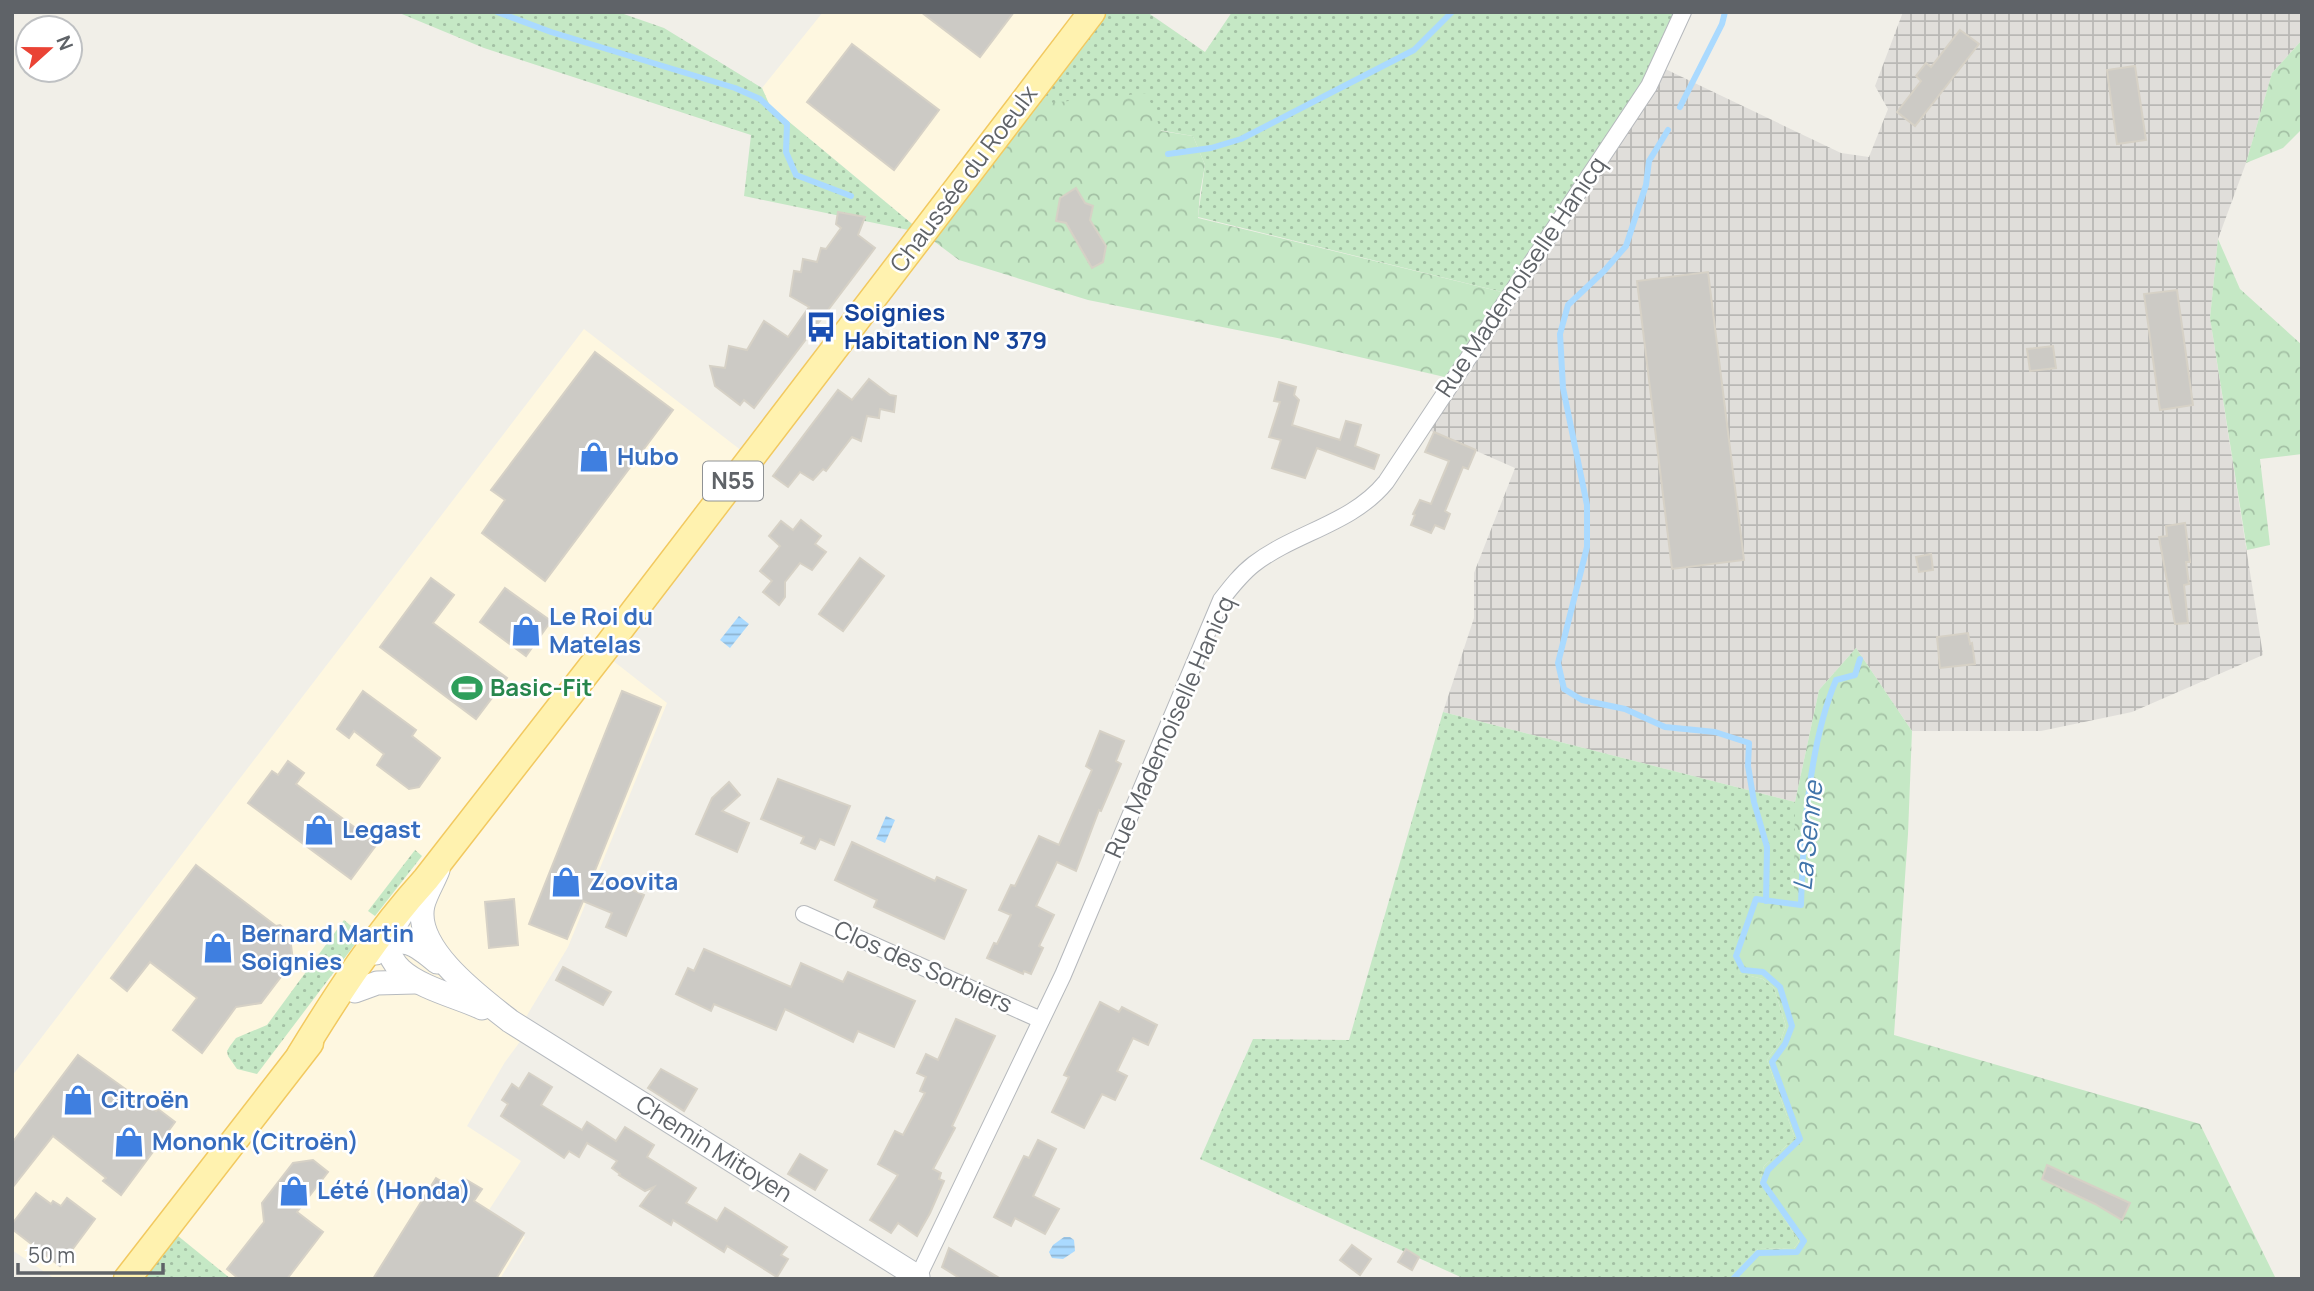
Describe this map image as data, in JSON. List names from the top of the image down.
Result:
{
  "streets": {
    "main road": ["Chaussée du Roeulx", "N55"],
    "street": ["Rue Mademoiselle Hanicq", "Clos des Sorbiers", "Chemin Mitoyen"]
  },
  "crossings": [
    ["Chaussée du Roeulx", "N55"],
    ["Rue Mademoiselle Hanicq", "Clos des Sorbiers"],
    ["Rue Mademoiselle Hanicq", "Chemin Mitoyen"]
  ],
  "water": ["La Senne"],
  "places": {
    "bus stop": ["Soignies Habitation N° 379"],
    "shop": [
      "Hubo",
      "Le Roi du Matelas",
      "Legast",
      "Zoovita",
      "Bernard Martin Soignies",
      "Citroën",
      "Mononk (Citroën)",
      "Lété (Honda)"
    ],
    "sports": ["Basic-Fit"]
  },
  "scale_bar": "50 m",
  "north": "right"
}
